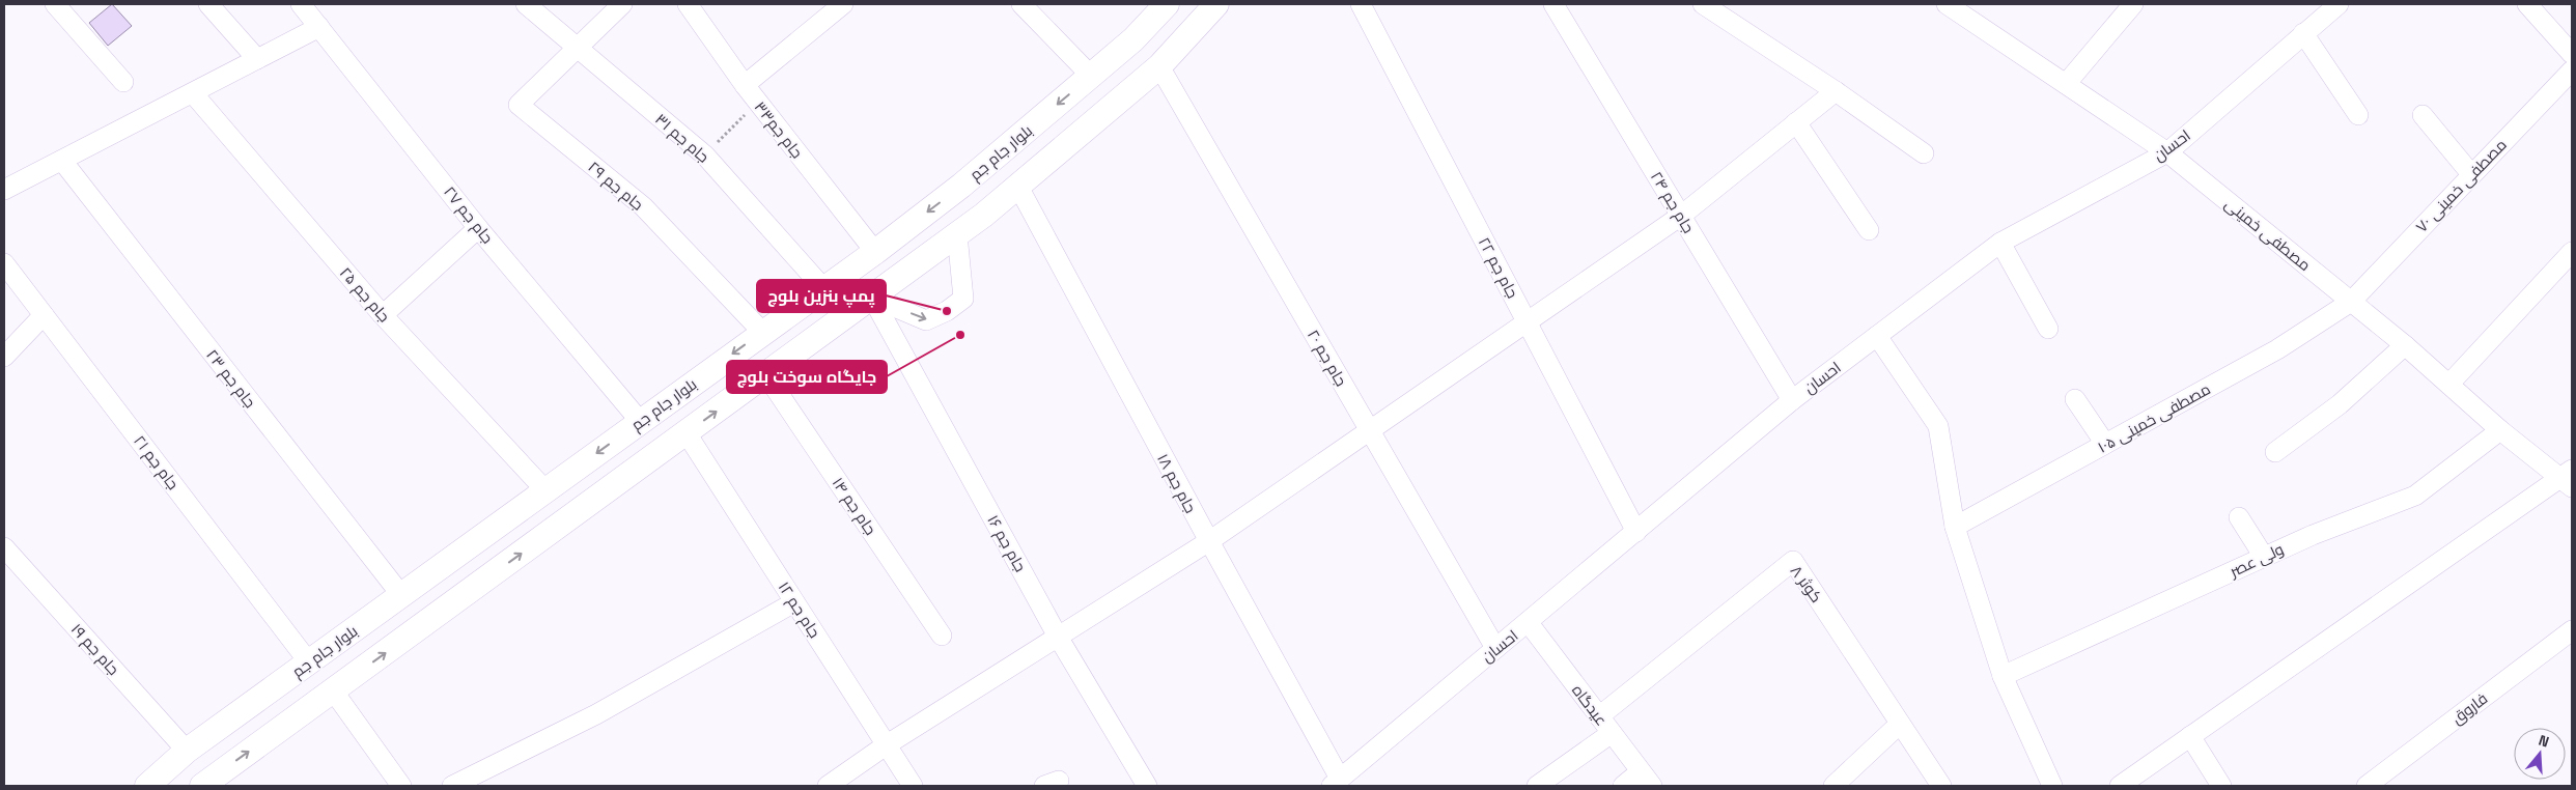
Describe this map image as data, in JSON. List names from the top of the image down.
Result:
{
  "streets": {
    "main road": ["بلوار جام جم"],
    "street": [
      "جام جم۳۳",
      "جام جم ۳۱",
      "احسان",
      "جام جم ۲۹",
      "مصطفی خمینی ۷۰",
      "جام جم ۲۴",
      "جام جم ۲۷",
      "مصطفی خمینی",
      "جام جم ۲۲",
      "جام جم ۲۵",
      "جام جم ۲۰",
      "جام جم ۲۳",
      "مصطفی خمینی ۱۰۵",
      "جام جم ۲۱",
      "جام جم ۱۸",
      "جام جم ۱۴",
      "جام جم ۱۶",
      "ولی عصر",
      "کوثر ۸",
      "جام جم ۱۲",
      "جام جم ۱۹",
      "عیدگاه",
      "فاروق"
    ]
  },
  "crossings": [
    ["جام جم۳۳", "بلوار جام جم"],
    ["جام جم ۳۱", "بلوار جام جم"],
    ["جام جم ۳۱", "جام جم ۲۹"],
    ["احسان", "جام جم ۲۴"],
    ["احسان", "مصطفی خمینی"],
    ["احسان", "جام جم ۲۲"],
    ["احسان", "جام جم ۲۰"],
    ["احسان", "جام جم ۱۸"],
    ["احسان", "عیدگاه"],
    ["بلوار جام جم", "جام جم ۲۹"],
    ["بلوار جام جم", "جام جم ۲۷"],
    ["بلوار جام جم", "جام جم ۲۵"],
    ["بلوار جام جم", "جام جم ۲۳"],
    ["بلوار جام جم", "جام جم ۲۱"],
    ["بلوار جام جم", "جام جم ۱۹"],
    ["مصطفی خمینی ۷۰", "مصطفی خمینی"],
    ["مصطفی خمینی ۷۰", "مصطفی خمینی ۱۰۵"],
    ["مصطفی خمینی", "مصطفی خمینی ۱۰۵"],
    ["مصطفی خمینی", "ولی عصر"],
    ["کوثر ۸", "عیدگاه"]
  ],
  "places": ["پمپ بنزین بلوچ", "جایگاه سوخت بلوچ"],
  "north": "top"
}
